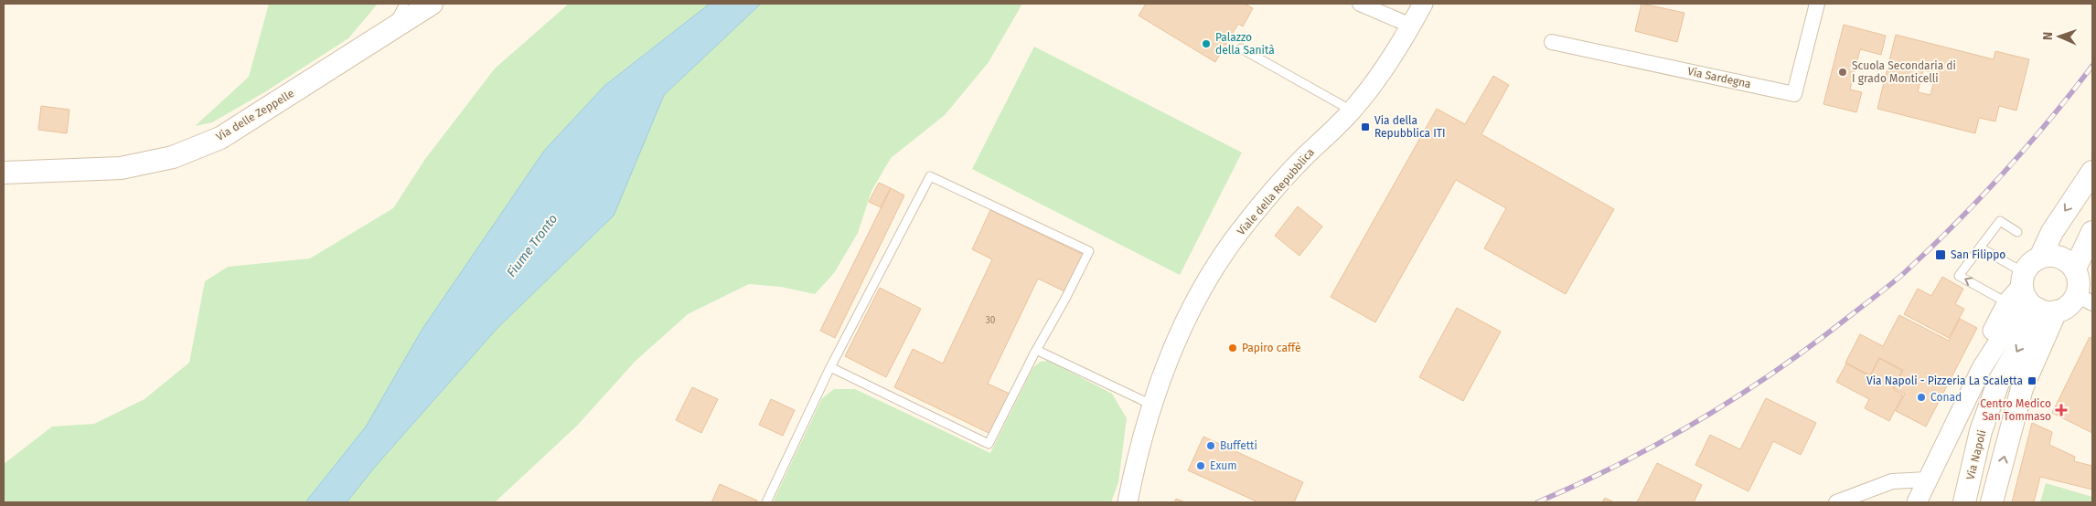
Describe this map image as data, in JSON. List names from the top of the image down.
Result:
{
  "streets": {
    "main road": ["Via delle Zeppelle", "Via Napoli"],
    "street": ["Via Sardegna", "Viale della Repubblica"]
  },
  "water": ["Fiume Tronto"],
  "places": {
    "other": [
      "Palazzo della Sanità",
      "Scuola Secondaria di I grado Monticelli",
      "Papiro caffè",
      "Conad",
      "Buffetti",
      "Exum"
    ],
    "transit": ["Via della Repubblica ITI", "San Filippo", "Via Napoli - Pizzeria La Scaletta"],
    "health": ["Centro Medico San Tommaso"]
  },
  "house_numbers": ["30"],
  "north": "left"
}
